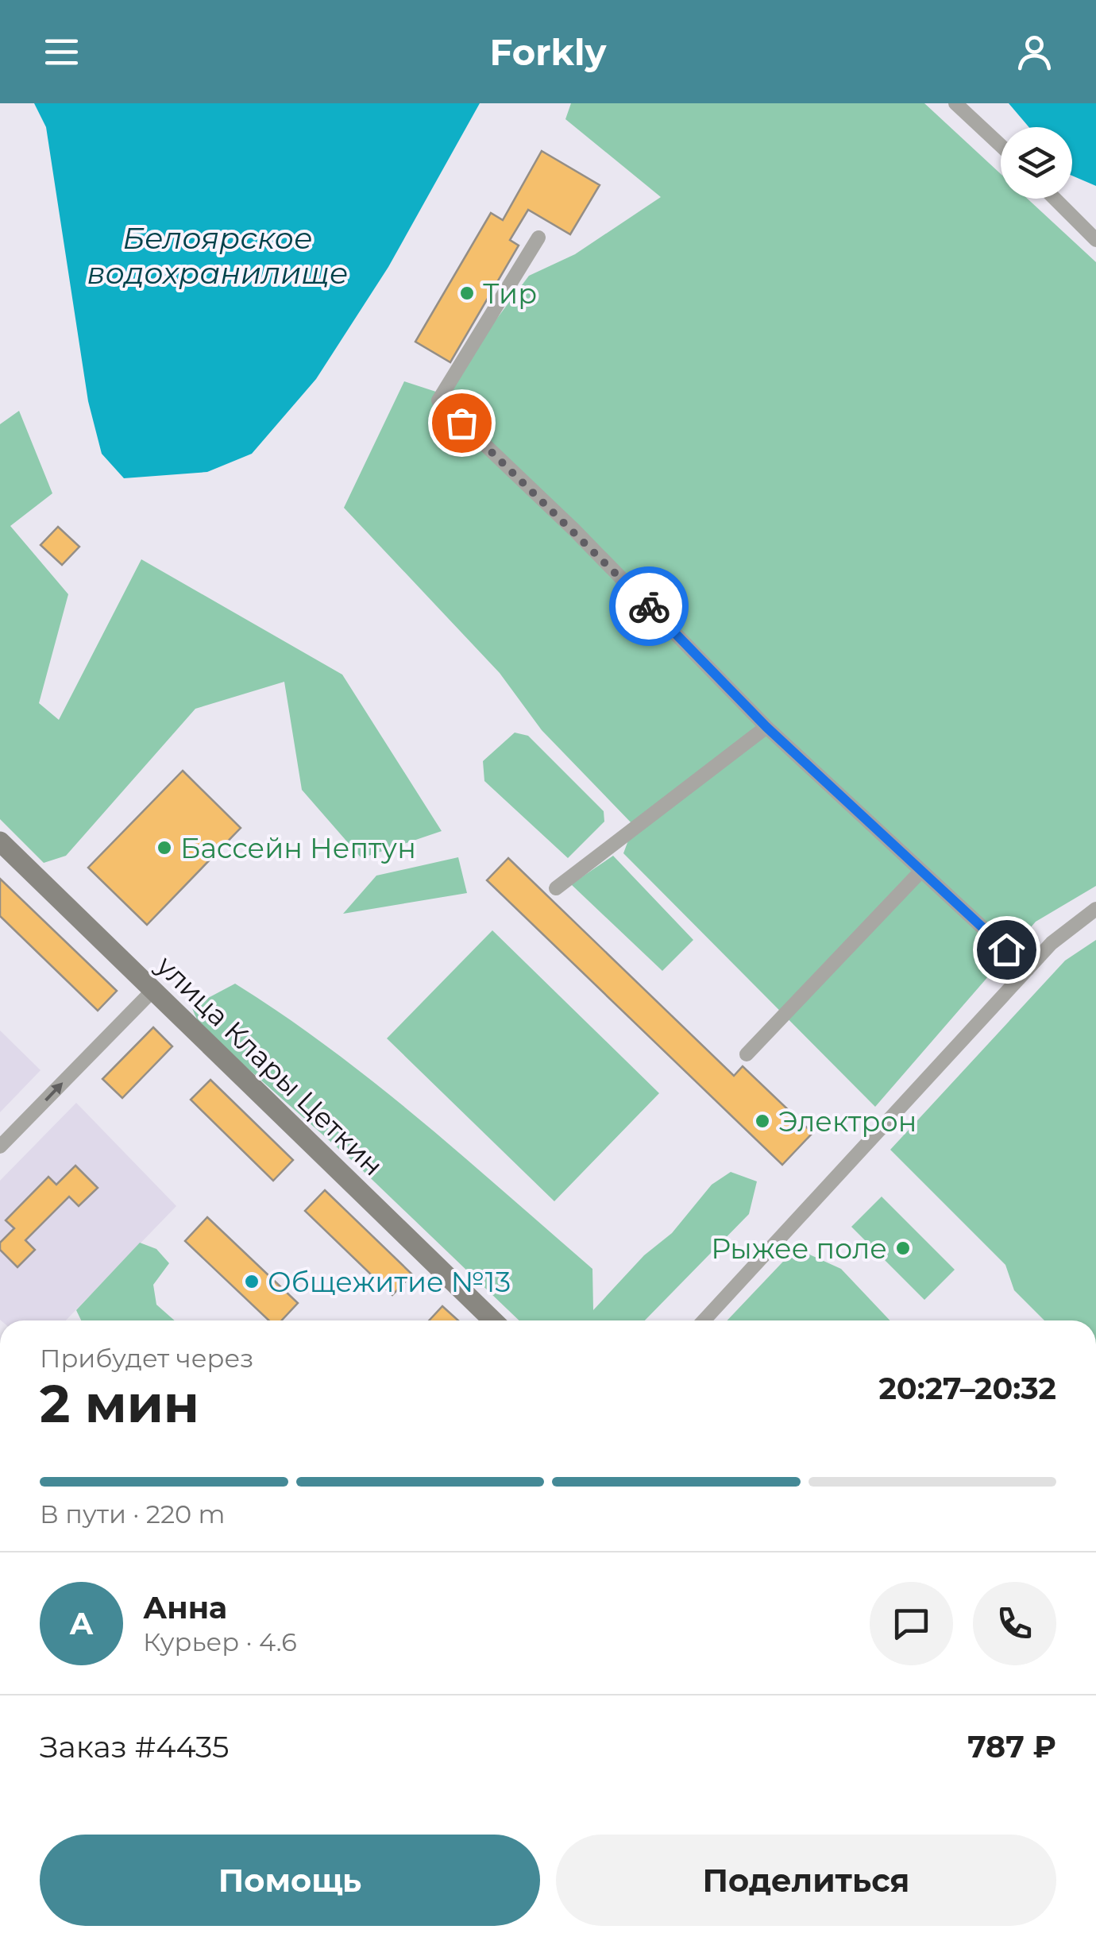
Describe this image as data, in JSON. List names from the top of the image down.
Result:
{
  "streets": {
    "street": ["улица Клары Цеткин"]
  },
  "water": ["Белоярское водохранилище"],
  "places": [
    "Тир",
    "Бассейн Нептун",
    "Электрон",
    "Рыжее поле",
    "Общежитие №13"
  ],
  "page": {
    "header": "Forkly",
    "heading": ["2 мин", "Прибудет через", "20:27–20:32"],
    "panel": [
      "Анна",
      "Курьер · 4.6",
      "Заказ #4435",
      "787 ₽"
    ],
    "bar": "В пути · 220 m",
    "round": "А",
    "buttons": ["Помощь", "Поделиться"]
  }
}
